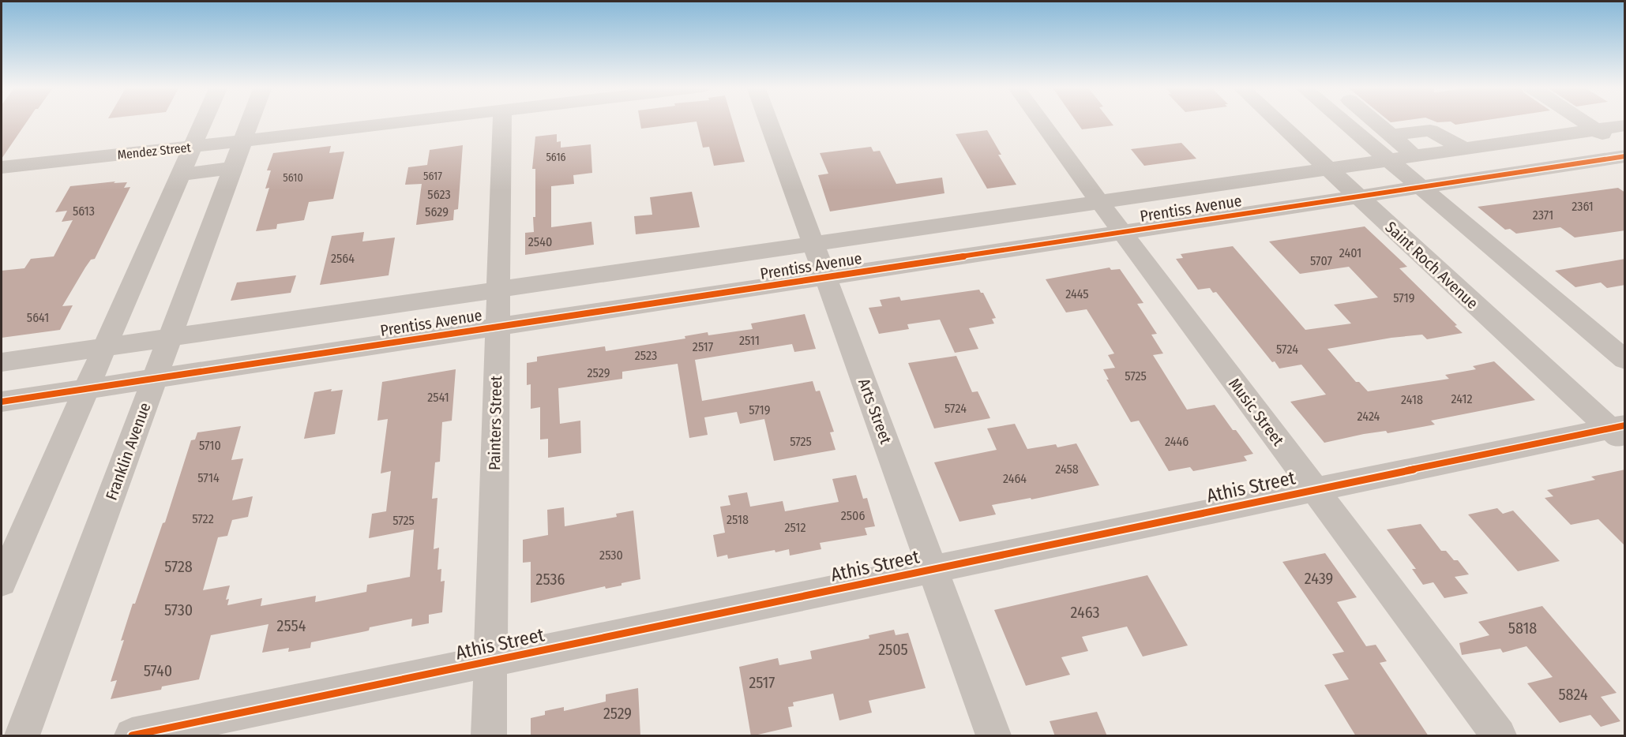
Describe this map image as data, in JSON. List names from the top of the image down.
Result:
{
  "streets": {
    "street": [
      "Mendez Street",
      "Prentiss Avenue",
      "Saint Roch Avenue",
      "Arts Street",
      "Music Street",
      "Painters Street",
      "Franklin Avenue",
      "Athis Street"
    ]
  },
  "crossings": [
    ["Mendez Street", "Franklin Avenue"],
    ["Prentiss Avenue", "Saint Roch Avenue"],
    ["Prentiss Avenue", "Arts Street"],
    ["Prentiss Avenue", "Music Street"],
    ["Prentiss Avenue", "Painters Street"],
    ["Prentiss Avenue", "Franklin Avenue"],
    ["Saint Roch Avenue", "Athis Street"],
    ["Arts Street", "Athis Street"],
    ["Music Street", "Athis Street"],
    ["Painters Street", "Athis Street"]
  ],
  "house_numbers": [
    "5616",
    "5617",
    "5610",
    "5623",
    "2361",
    "5613",
    "5629",
    "2371",
    "2540",
    "2401",
    "2564",
    "5707",
    "2445",
    "5719",
    "5641",
    "2511",
    "2517",
    "5724",
    "2523",
    "2529",
    "5725",
    "2541",
    "2412",
    "2418",
    "5724",
    "5719",
    "2424",
    "5725",
    "2446",
    "5710",
    "2458",
    "5714",
    "2464",
    "2506",
    "5722",
    "2518",
    "5725",
    "2512",
    "2530",
    "5728",
    "2439",
    "2536",
    "5730",
    "2463",
    "2554",
    "5818",
    "2505",
    "5740",
    "2517",
    "5824",
    "2529"
  ]
}
